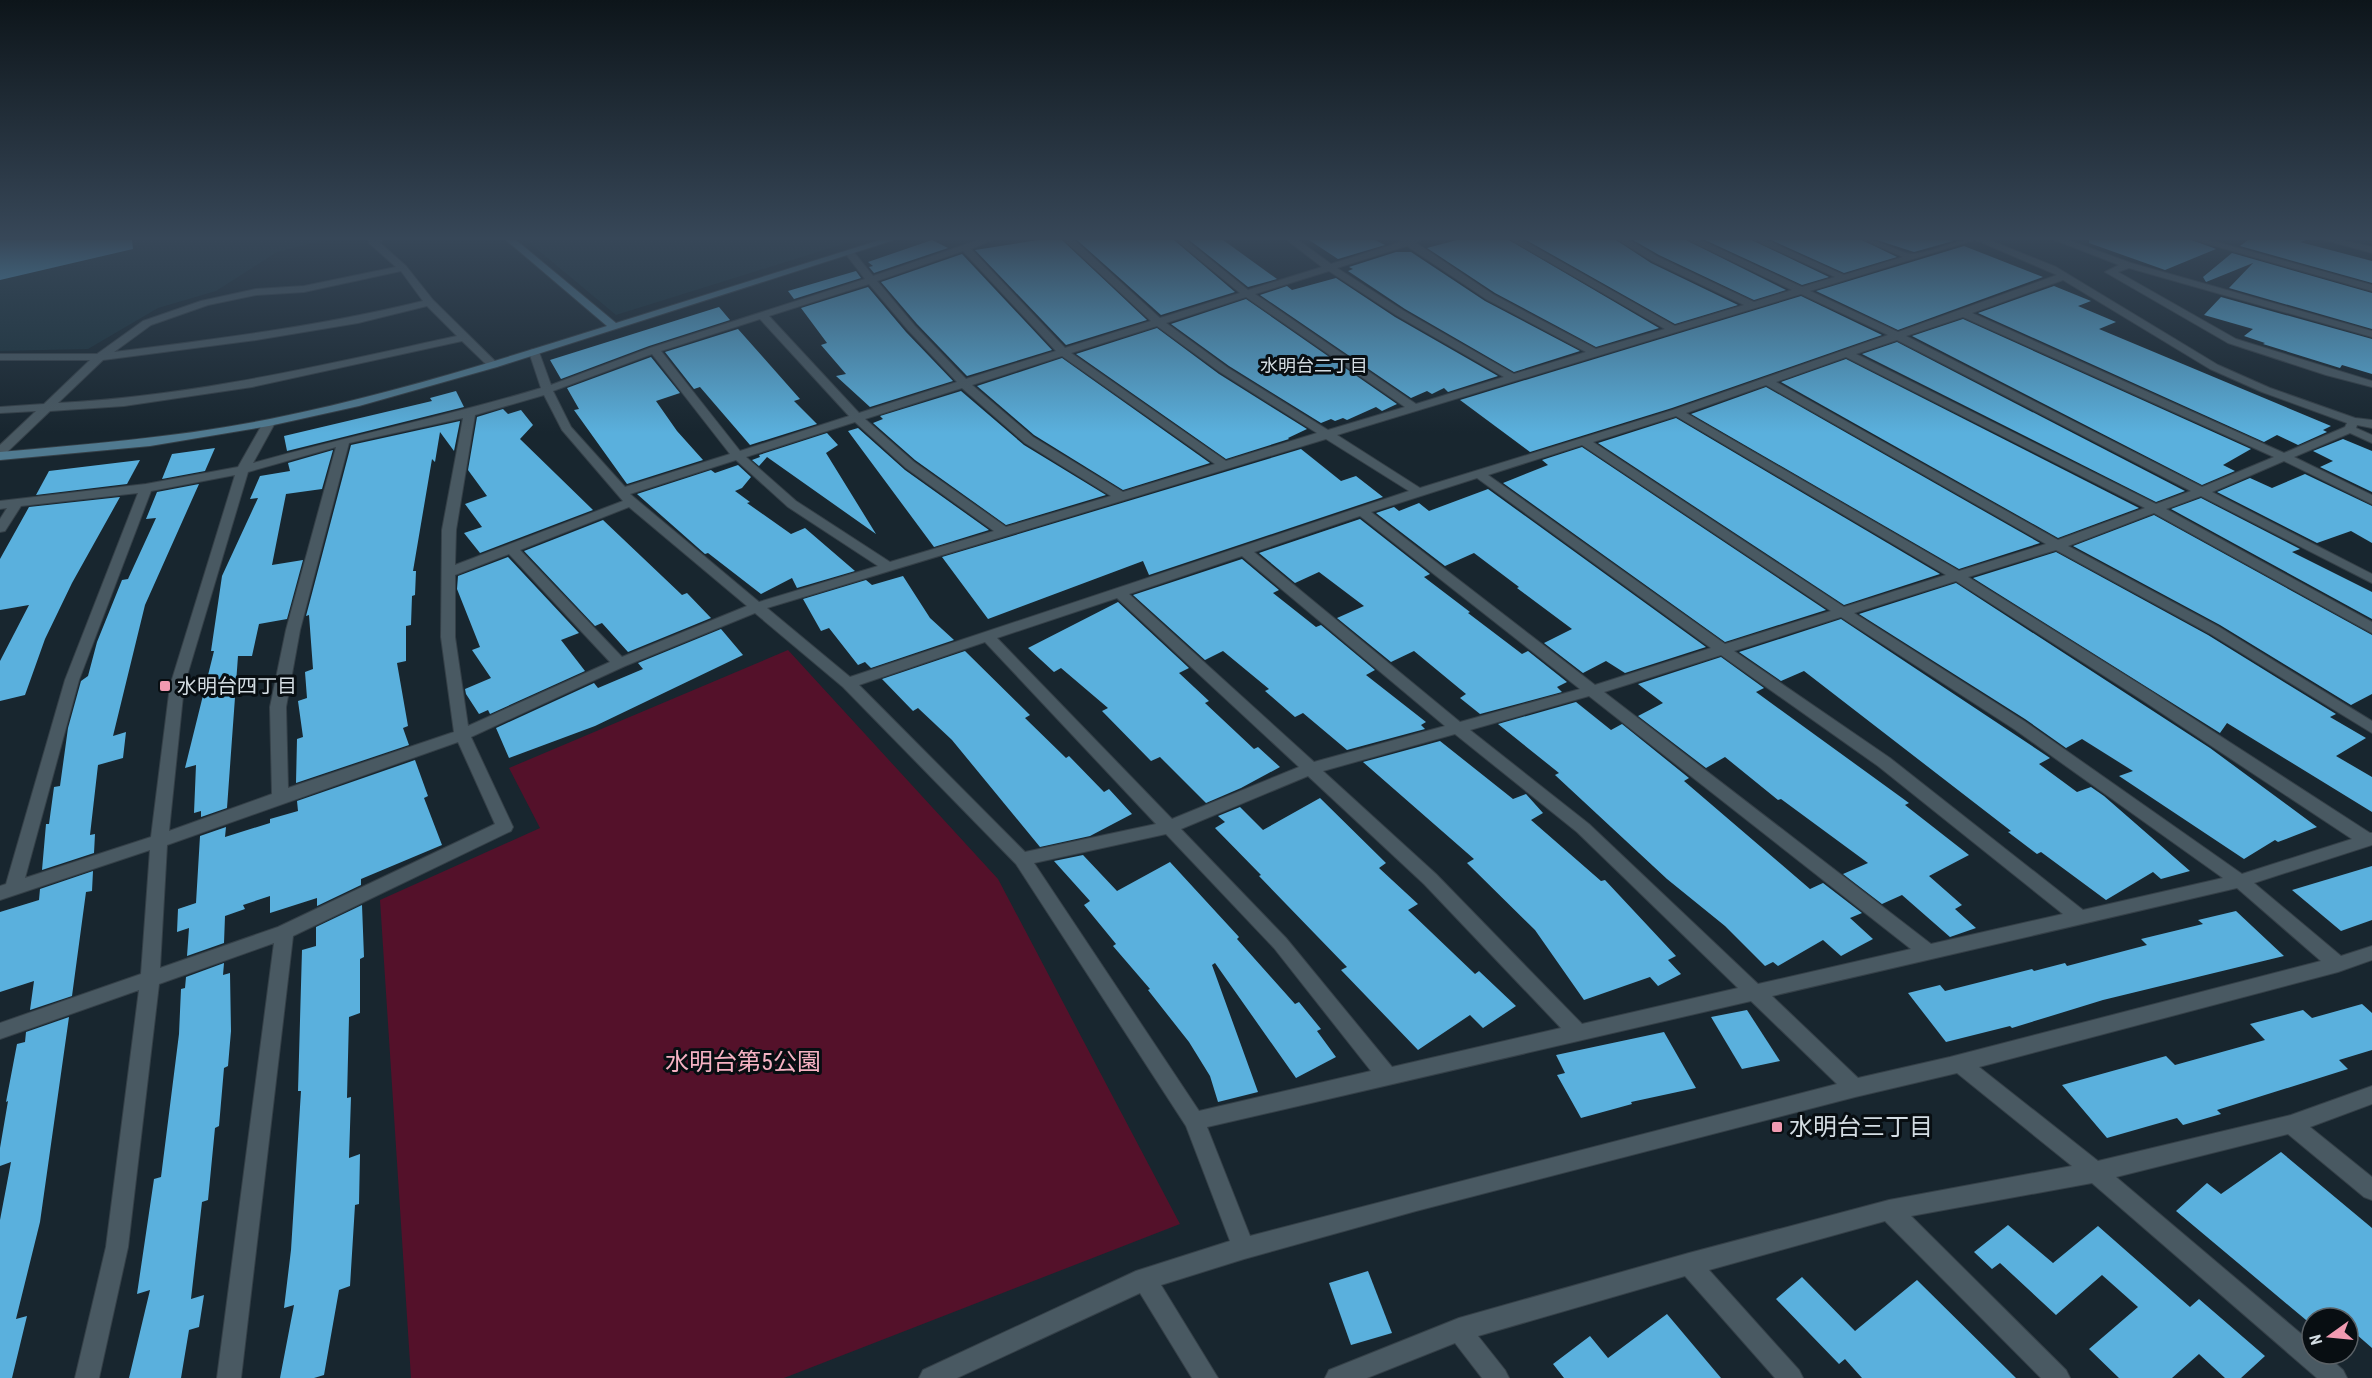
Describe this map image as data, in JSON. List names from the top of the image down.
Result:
{
  "districts": ["水明台二丁目"],
  "parks": ["水明台第5公園"],
  "places": {
    "transit": ["水明台四丁目", "水明台三丁目"]
  },
  "north": "left"
}
